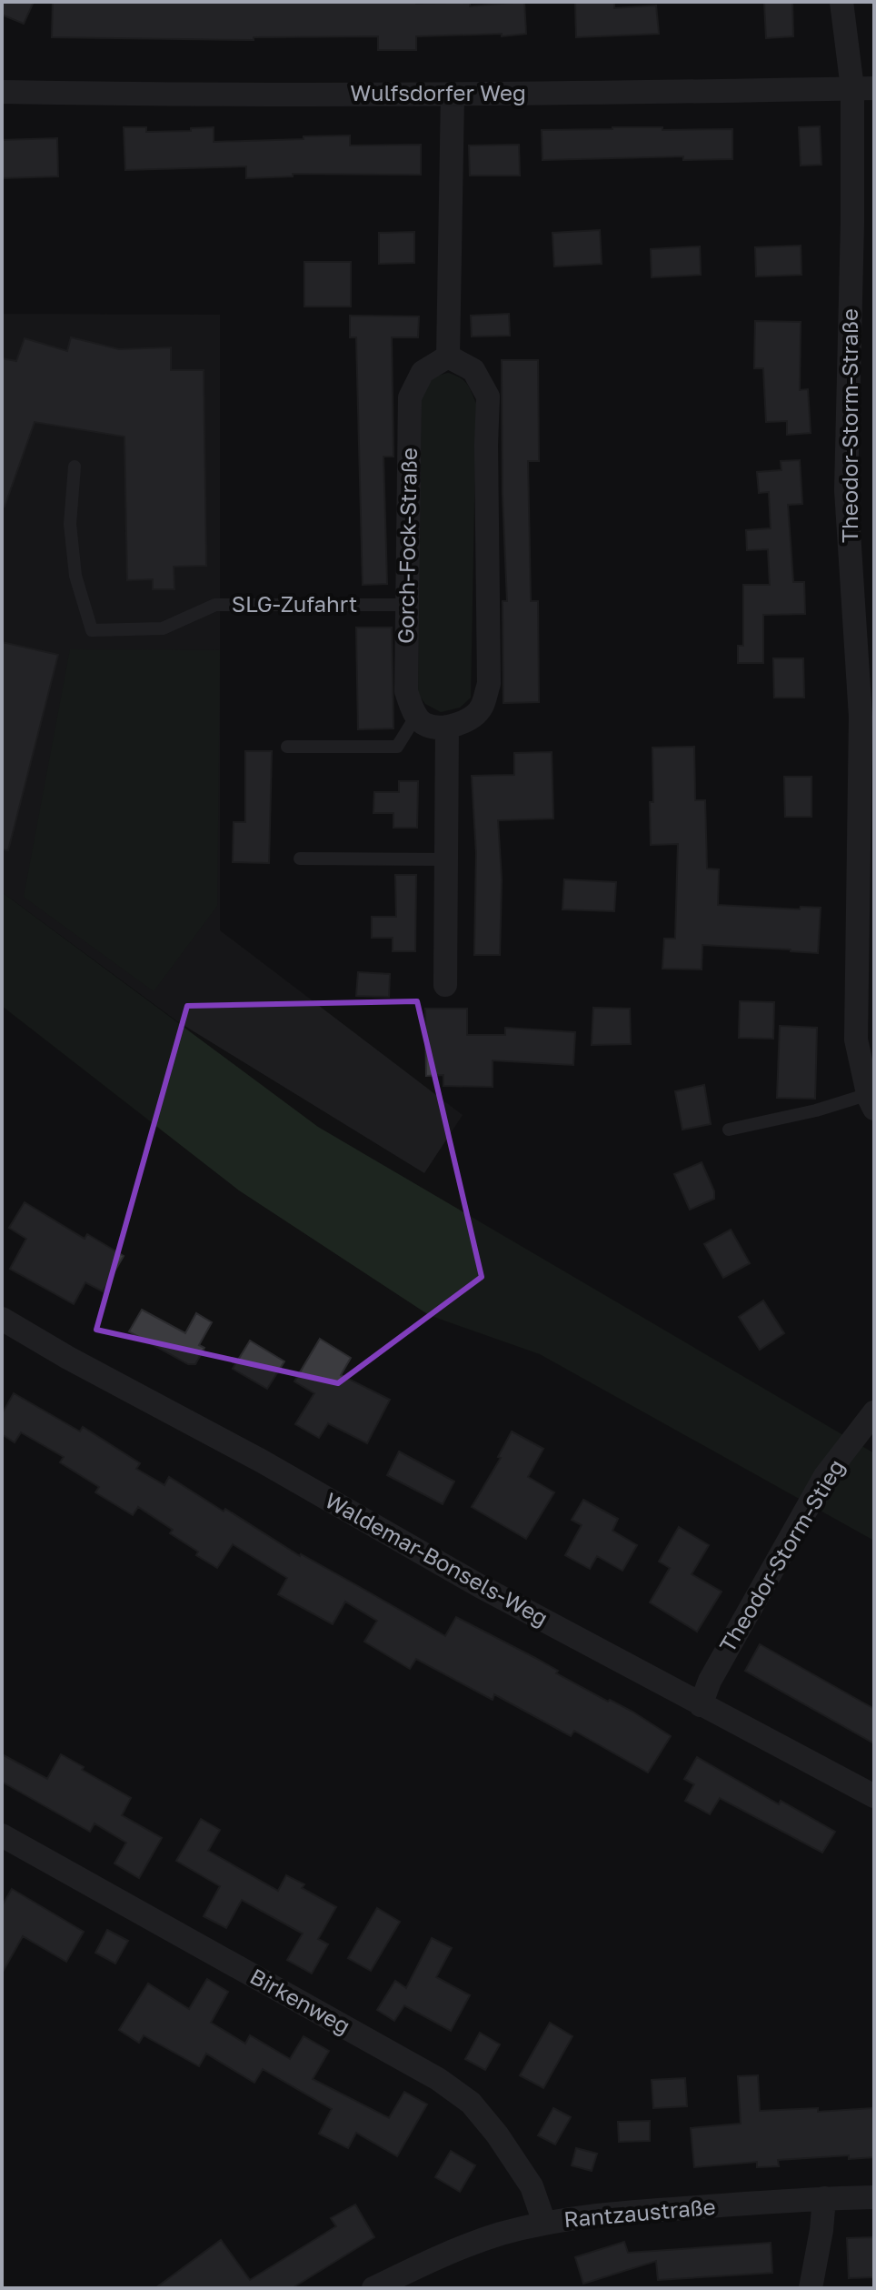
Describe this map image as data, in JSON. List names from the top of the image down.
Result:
{
  "streets": {
    "street": [
      "Wulfsdorfer Weg",
      "Theodor-Storm-Straße",
      "Gorch-Fock-Straße",
      "Theodor-Storm-Stieg",
      "Waldemar-Bonsels-Weg",
      "Birkenweg",
      "Rantzaustraße"
    ],
    "lane": ["SLG-Zufahrt"]
  },
  "crossings": [
    ["Wulfsdorfer Weg", "Theodor-Storm-Straße"],
    ["Gorch-Fock-Straße", "SLG-Zufahrt"],
    ["Theodor-Storm-Stieg", "Waldemar-Bonsels-Weg"],
    ["Birkenweg", "Rantzaustraße"]
  ]
}
